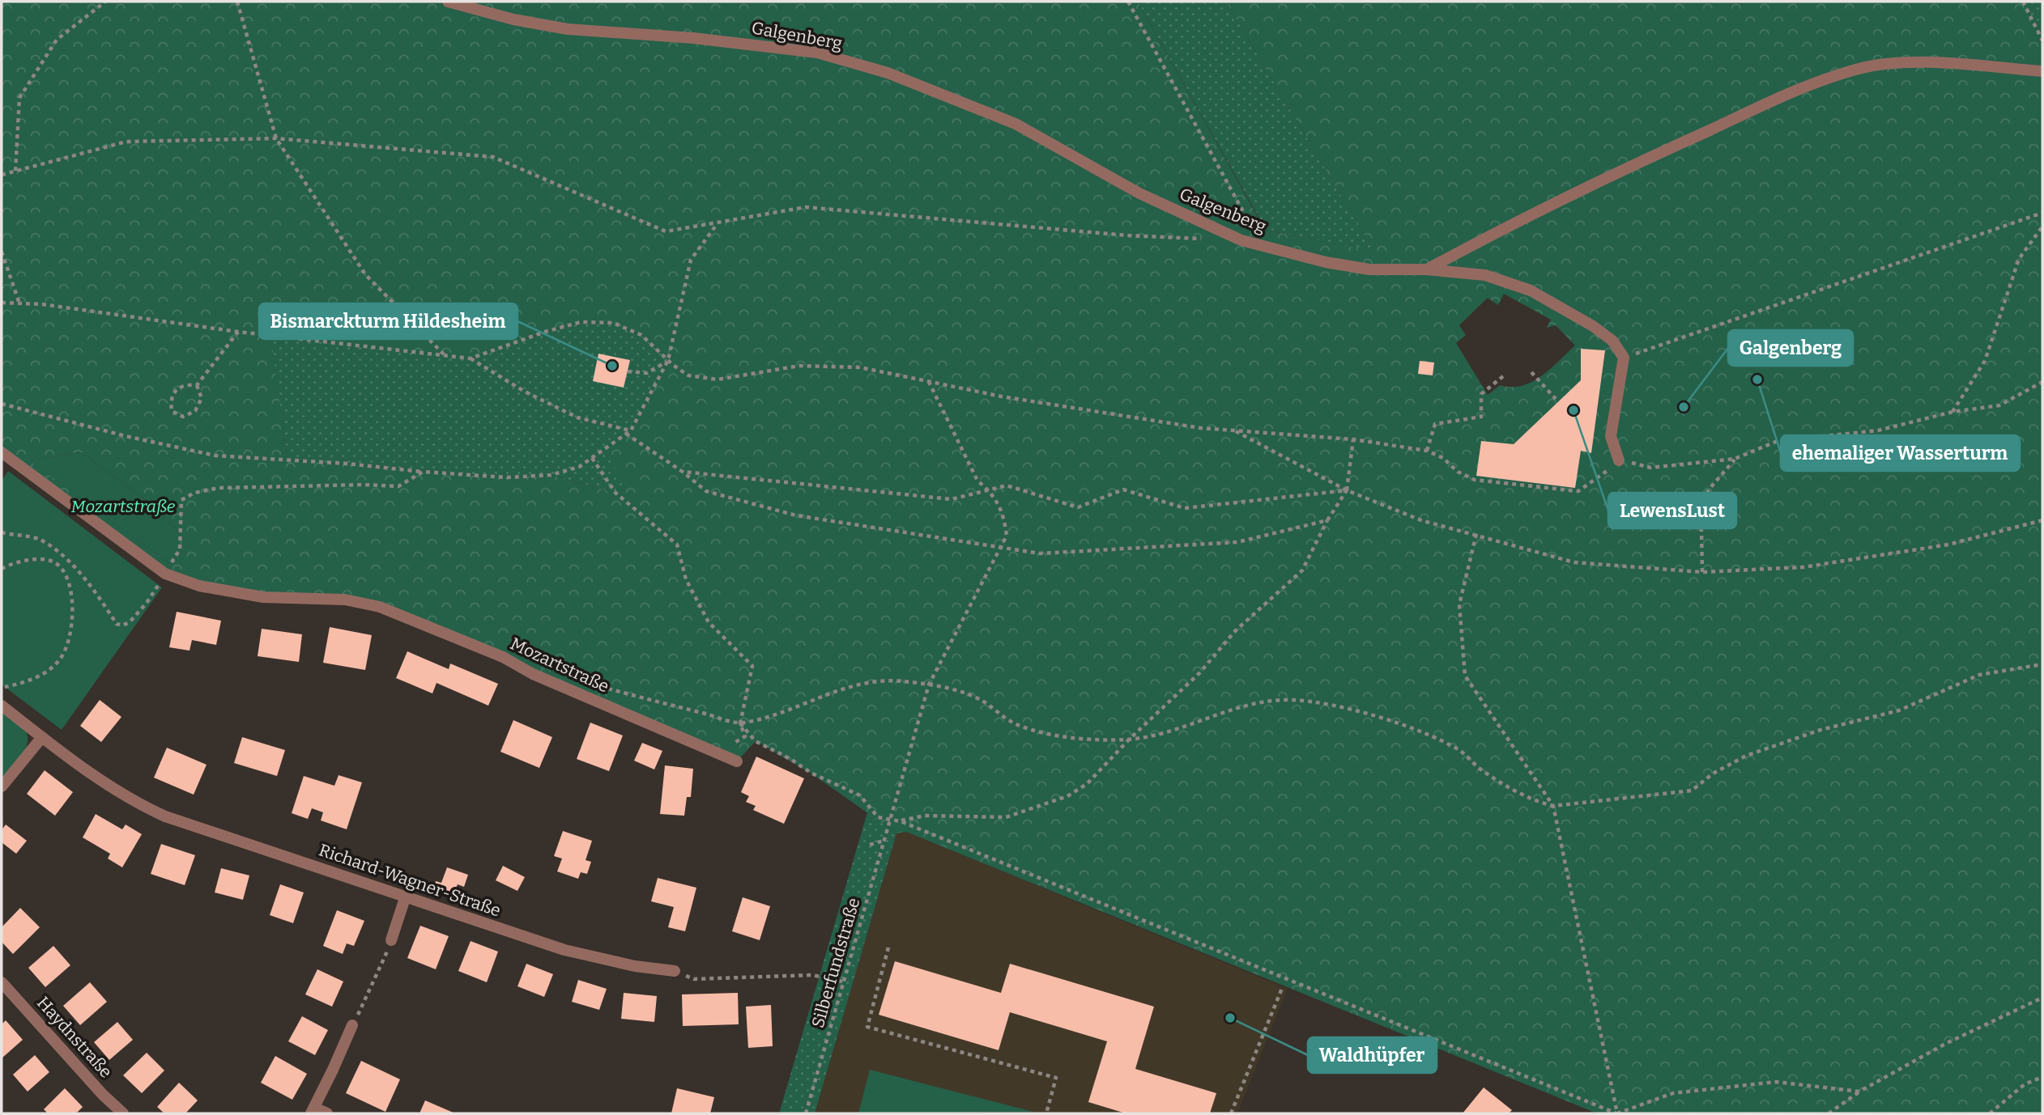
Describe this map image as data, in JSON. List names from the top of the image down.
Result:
{
  "streets": {
    "street": [
      "Galgenberg",
      "Mozartstraße",
      "Richard-Wagner-Straße",
      "Haydnstraße"
    ],
    "path": ["Silberfundstraße"]
  },
  "parks": ["Mozartstraße"],
  "places": [
    "Bismarckturm Hildesheim",
    "ehemaliger Wasserturm",
    "Galgenberg",
    "LewensLust",
    "Waldhüpfer"
  ]
}
